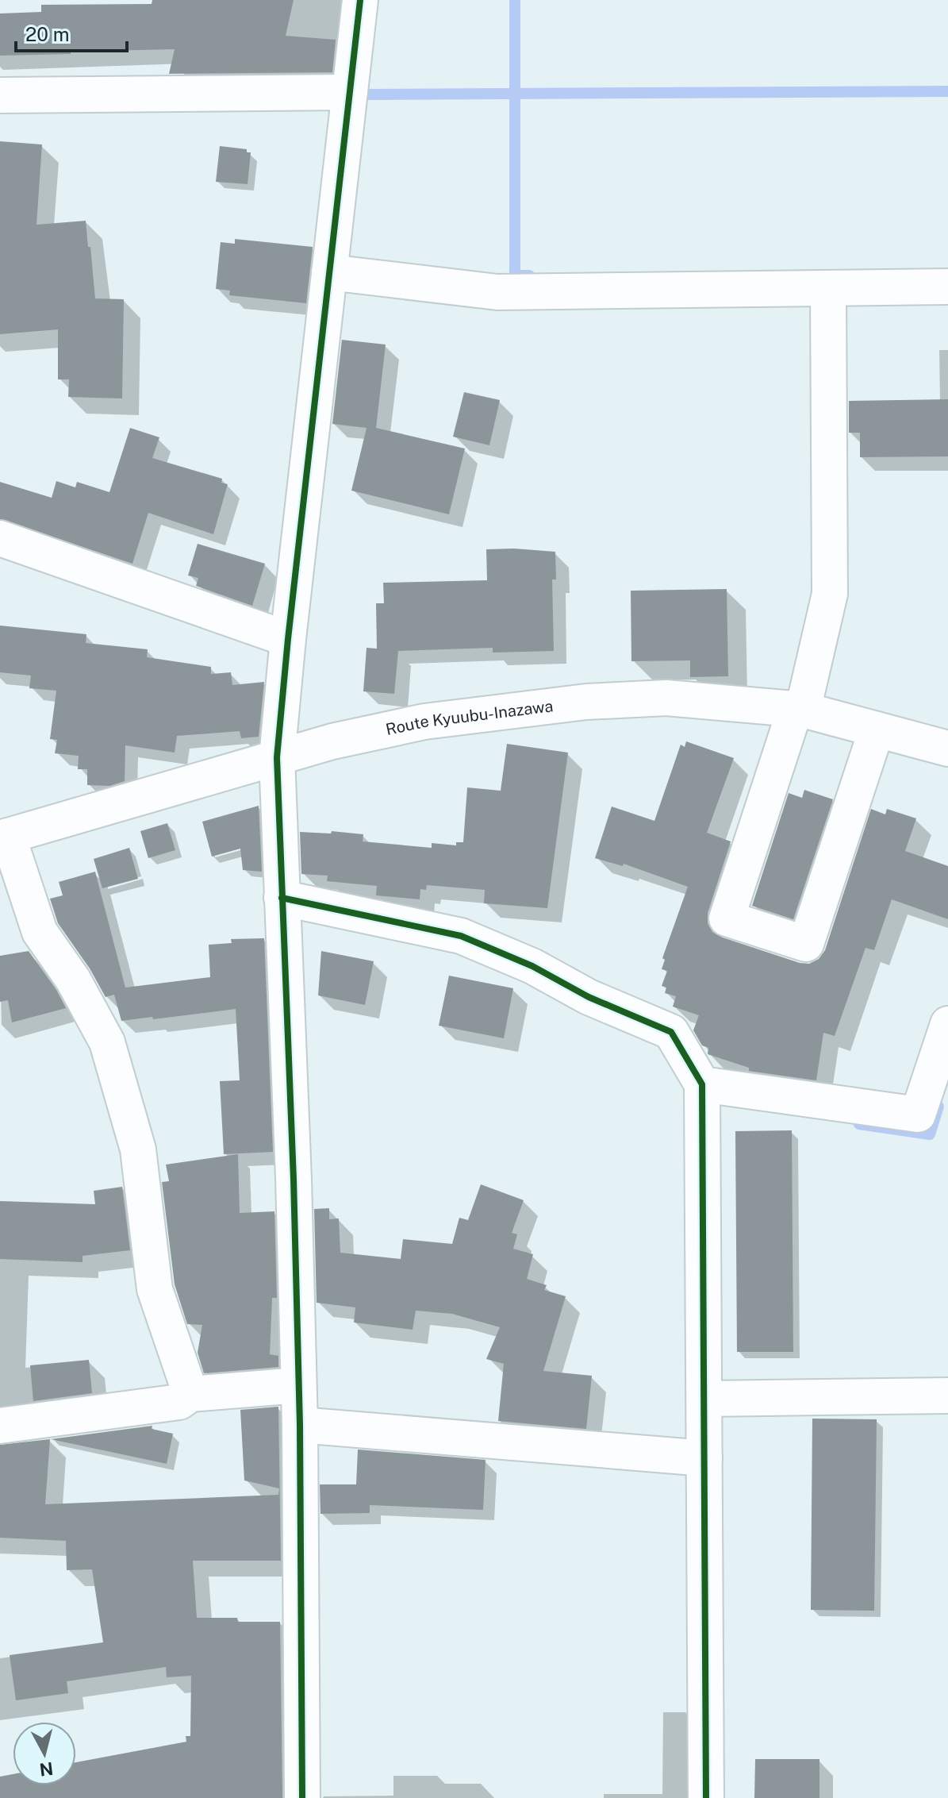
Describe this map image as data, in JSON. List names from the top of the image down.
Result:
{
  "streets": {
    "street": ["Route Kyuubu-Inazawa"]
  },
  "scale_bar": "20 m",
  "north": "bottom"
}
